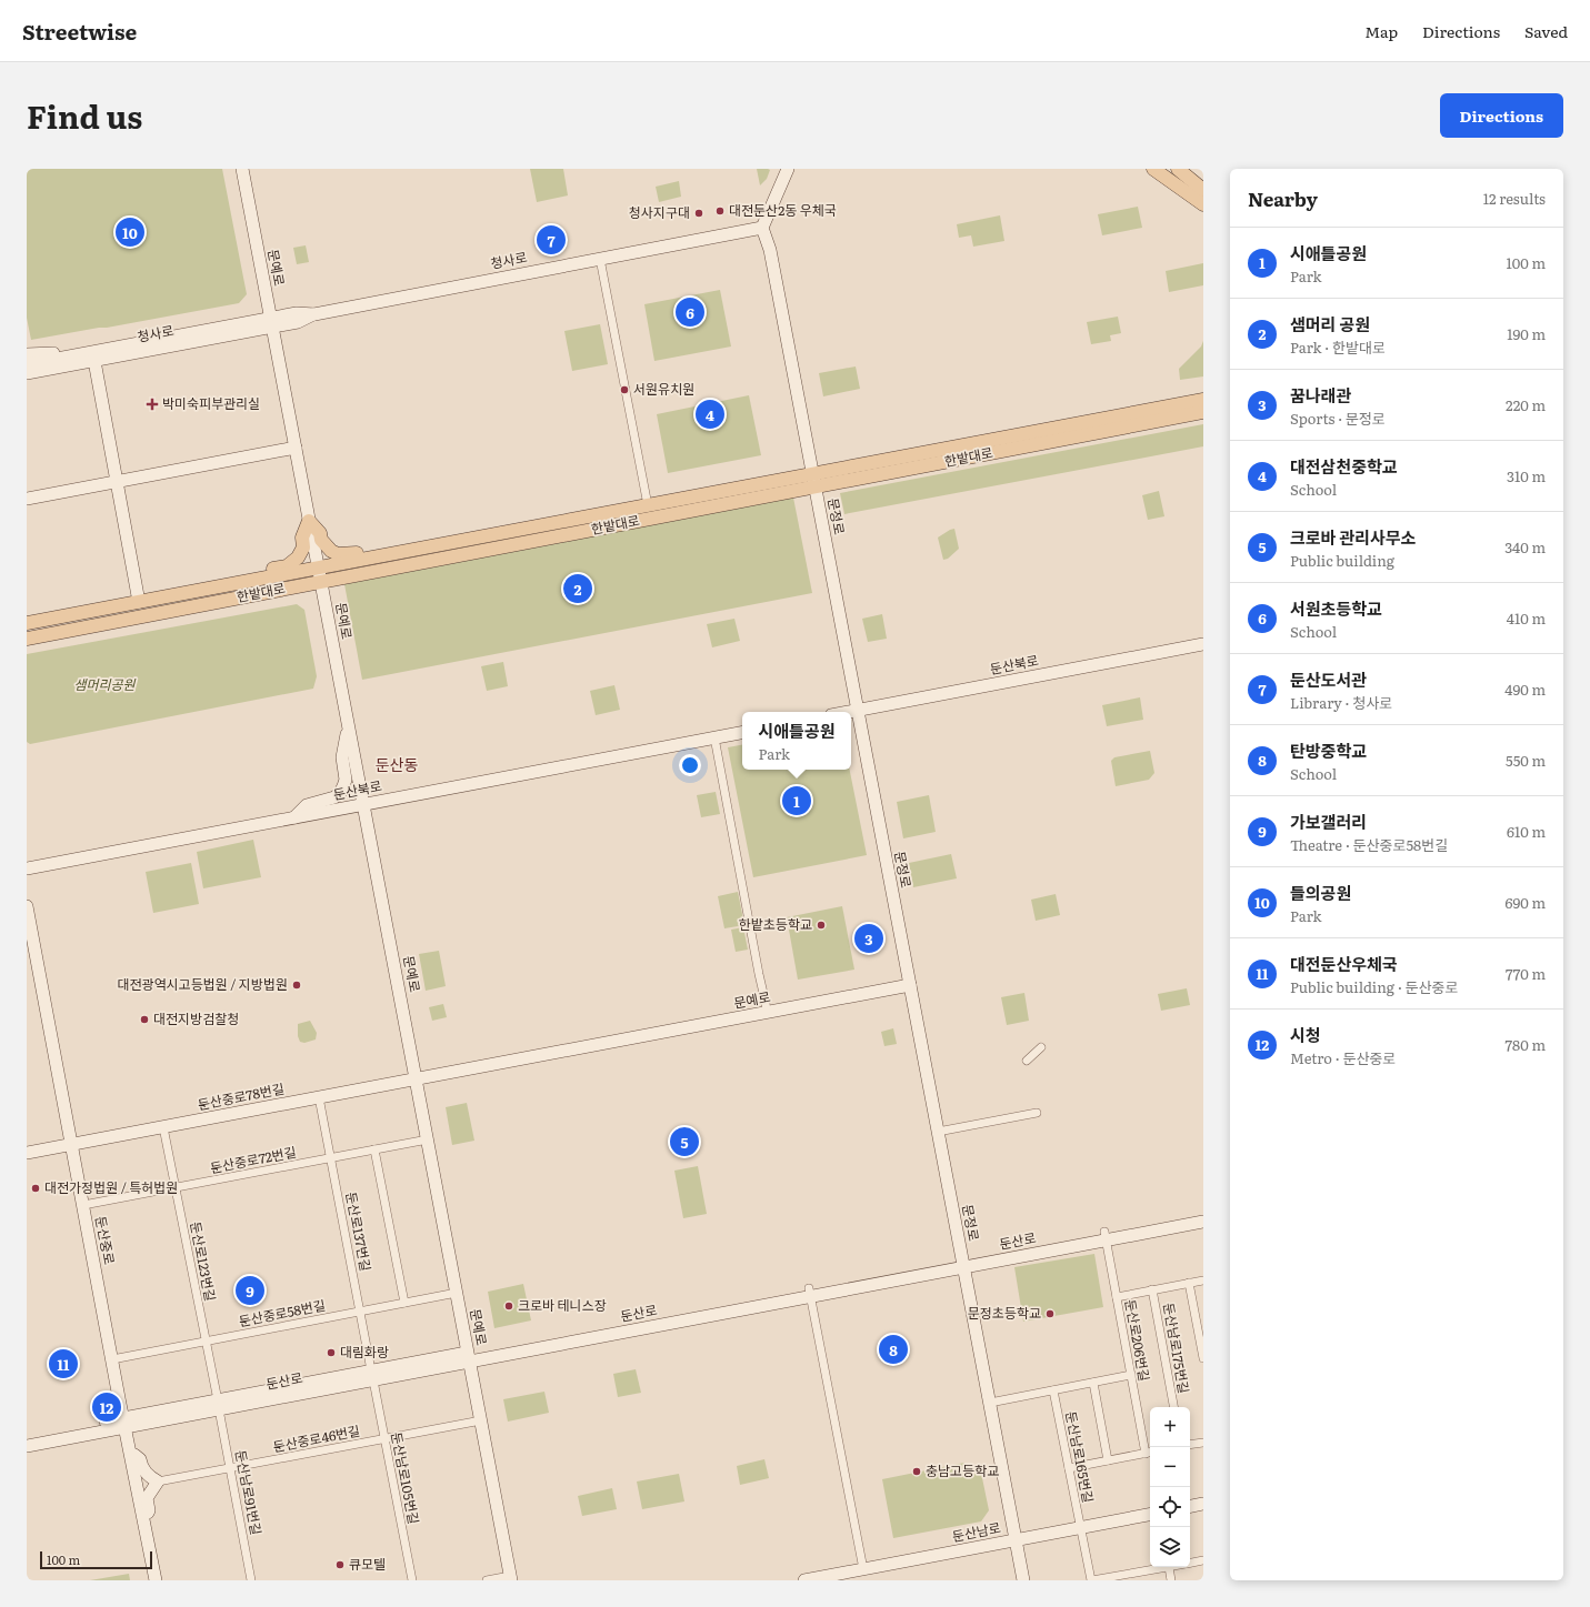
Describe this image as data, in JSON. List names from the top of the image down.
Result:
{
  "streets": {
    "main road": [
      "청사로",
      "문예로",
      "한밭대로",
      "문정로",
      "둔산북로",
      "둔산중로78번길",
      "둔산중로",
      "둔산로",
      "둔산남로"
    ],
    "street": [
      "둔산중로72번길",
      "둔산로137번길",
      "둔산로123번길",
      "둔산중로58번길",
      "둔산로206번길",
      "둔산남로175번길",
      "둔산중로46번길",
      "둔산남로165번길",
      "둔산남로105번길",
      "둔산남로91번길"
    ]
  },
  "crossings": [
    ["청사로", "문예로"],
    ["청사로", "문정로"],
    ["문예로", "한밭대로"],
    ["문예로", "문정로"],
    ["문예로", "둔산북로"],
    ["문예로", "둔산중로78번길"],
    ["문예로", "둔산중로72번길"],
    ["문예로", "둔산로"],
    ["문예로", "둔산중로58번길"],
    ["문예로", "둔산중로46번길"],
    ["한밭대로", "문정로"],
    ["문정로", "둔산북로"],
    ["문정로", "둔산로"],
    ["문정로", "둔산남로"],
    ["둔산중로78번길", "둔산로137번길"],
    ["둔산중로78번길", "둔산중로"],
    ["둔산중로78번길", "둔산로123번길"],
    ["둔산중로72번길", "둔산로137번길"],
    ["둔산중로72번길", "둔산중로"],
    ["둔산중로72번길", "둔산로123번길"],
    ["둔산로137번길", "둔산로"],
    ["둔산로137번길", "둔산중로58번길"],
    ["둔산로137번길", "둔산남로105번길"],
    ["둔산중로", "둔산로"],
    ["둔산중로", "둔산중로58번길"],
    ["둔산로", "둔산로123번길"],
    ["둔산로", "둔산로206번길"],
    ["둔산로", "둔산남로105번길"],
    ["둔산로", "둔산남로91번길"],
    ["둔산로123번길", "둔산중로58번길"],
    ["둔산로123번길", "둔산남로91번길"],
    ["둔산중로46번길", "둔산남로105번길"],
    ["둔산중로46번길", "둔산남로91번길"],
    ["둔산남로165번길", "둔산남로"]
  ],
  "districts": ["둔산동"],
  "parks": ["샘머리공원"],
  "places": {
    "other": [
      "대전둔산2동 우체국",
      "청사지구대",
      "서원유치원",
      "한밭초등학교",
      "대전광역시고등법원 / 지방법원",
      "대전지방검찰청",
      "대전가정법원 / 특허법원",
      "크로바 테니스장",
      "문정초등학교",
      "대림화랑",
      "충남고등학교",
      "큐모텔"
    ],
    "health": ["박미숙피부관리실"]
  },
  "scale_bar": "100 m",
  "page": {
    "header": "Streetwise",
    "nav": ["Map", "Directions", "Saved"],
    "title": "Find us",
    "buttons": "Directions",
    "heading": ["Nearby", "12 results"],
    "pins": [
      "10",
      "7",
      "6",
      "4",
      "2",
      "1",
      "3",
      "5",
      "9",
      "8",
      "11",
      "12"
    ],
    "list": [
      {
        "mark": "1",
        "name": "시애틀공원",
        "note": "Park",
        "value": "100 m"
      },
      {
        "mark": "2",
        "name": "샘머리 공원",
        "note": "Park · 한밭대로",
        "value": "190 m"
      },
      {
        "mark": "3",
        "name": "꿈나래관",
        "note": "Sports · 문정로",
        "value": "220 m"
      },
      {
        "mark": "4",
        "name": "대전삼천중학교",
        "note": "School",
        "value": "310 m"
      },
      {
        "mark": "5",
        "name": "크로바 관리사무소",
        "note": "Public building",
        "value": "340 m"
      },
      {
        "mark": "6",
        "name": "서원초등학교",
        "note": "School",
        "value": "410 m"
      },
      {
        "mark": "7",
        "name": "둔산도서관",
        "note": "Library · 청사로",
        "value": "490 m"
      },
      {
        "mark": "8",
        "name": "탄방중학교",
        "note": "School",
        "value": "550 m"
      },
      {
        "mark": "9",
        "name": "가보갤러리",
        "note": "Theatre · 둔산중로58번길",
        "value": "610 m"
      },
      {
        "mark": "10",
        "name": "들의공원",
        "note": "Park",
        "value": "690 m"
      },
      {
        "mark": "11",
        "name": "대전둔산우체국",
        "note": "Public building · 둔산중로",
        "value": "770 m"
      },
      {
        "mark": "12",
        "name": "시청",
        "note": "Metro · 둔산중로",
        "value": "780 m"
      }
    ],
    "popup": ["시애틀공원", "Park"],
    "map_buttons": ["+", "−"],
    "scale": "100 m"
  }
}
